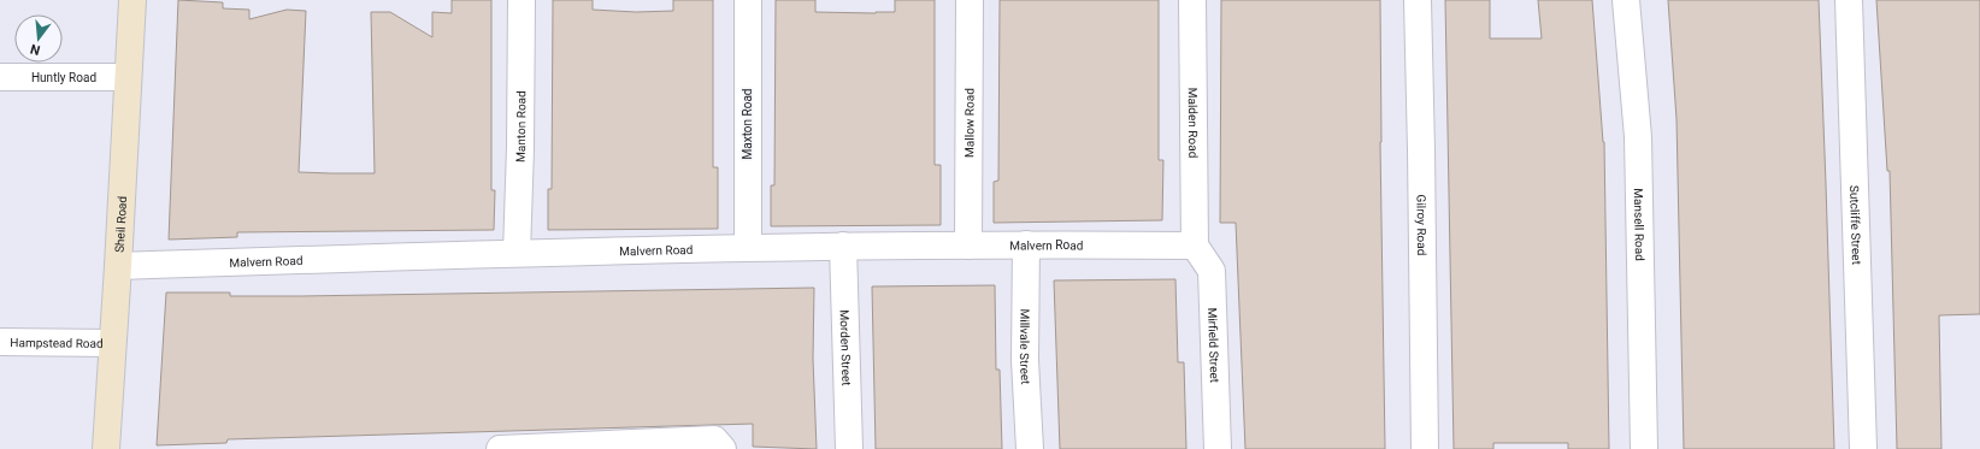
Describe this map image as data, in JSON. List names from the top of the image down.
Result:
{
  "streets": {
    "main road": ["Sheil Road"],
    "street": [
      "Huntly Road",
      "Mallow Road",
      "Malden Road",
      "Maxton Road",
      "Manton Road",
      "Gilroy Road",
      "Mansell Road",
      "Sutcliffe Street",
      "Malvern Road",
      "Hampstead Road",
      "Mirfield Street",
      "Millvale Street",
      "Morden Street"
    ]
  },
  "crossings": [
    ["Huntly Road", "Sheil Road"],
    ["Mallow Road", "Malvern Road"],
    ["Malden Road", "Malvern Road"],
    ["Malden Road", "Mirfield Street"],
    ["Maxton Road", "Malvern Road"],
    ["Manton Road", "Malvern Road"],
    ["Sheil Road", "Malvern Road"],
    ["Sheil Road", "Hampstead Road"],
    ["Malvern Road", "Mirfield Street"],
    ["Malvern Road", "Millvale Street"],
    ["Malvern Road", "Morden Street"]
  ],
  "north": "bottom"
}
